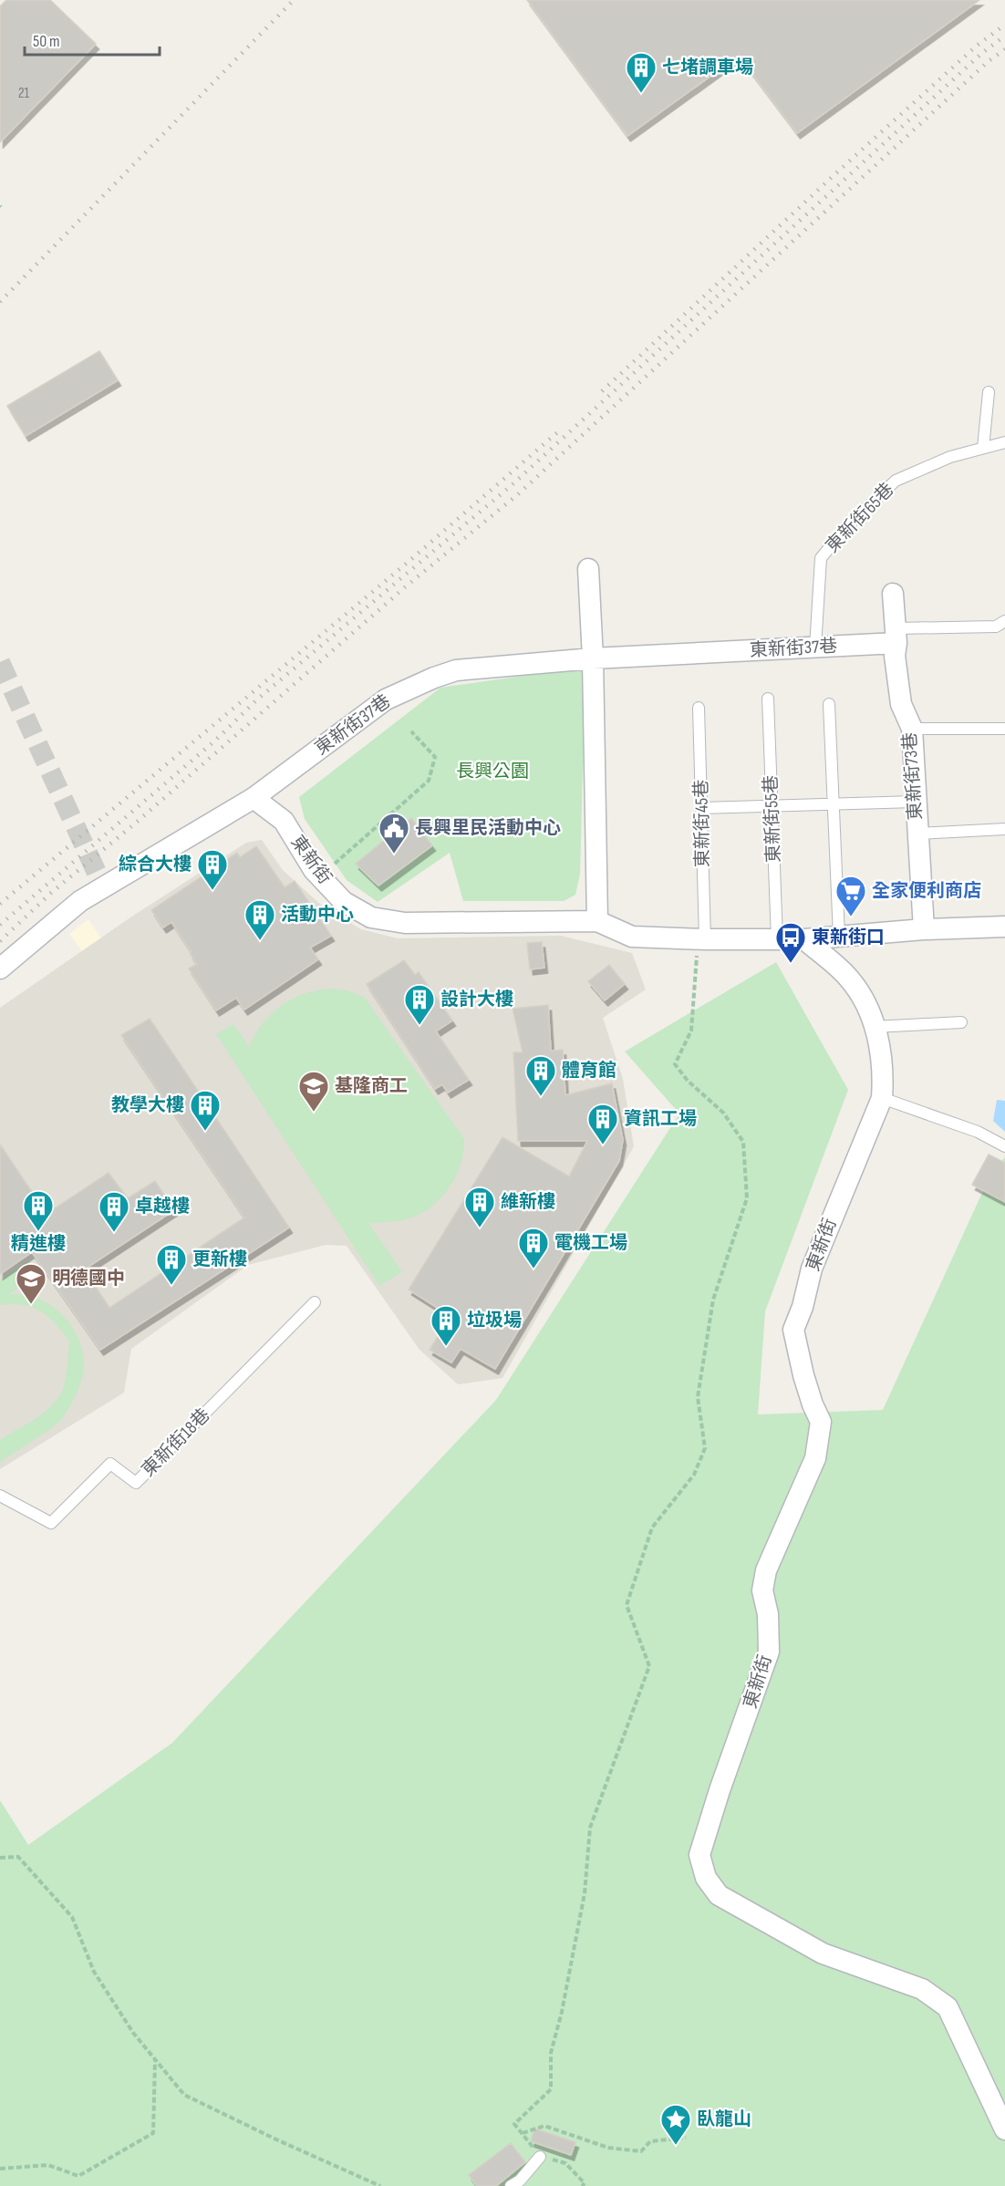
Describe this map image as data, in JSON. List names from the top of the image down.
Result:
{
  "streets": {
    "street": ["東新街37巷", "東新街73巷", "東新街"],
    "lane": [
      "東新街65巷",
      "東新街55巷",
      "東新街45巷",
      "東新街18巷"
    ]
  },
  "crossings": [
    ["東新街65巷", "東新街37巷"],
    ["東新街37巷", "東新街73巷"],
    ["東新街37巷", "東新街"],
    ["東新街73巷", "東新街"],
    ["東新街55巷", "東新街"],
    ["東新街45巷", "東新街"]
  ],
  "parks": ["長興公園"],
  "places": {
    "building": [
      "七堵調車場",
      "綜合大樓",
      "活動中心",
      "設計大樓",
      "體育館",
      "教學大樓",
      "資訊工場",
      "維新樓",
      "精進樓",
      "卓越樓",
      "電機工場",
      "更新樓",
      "垃圾場"
    ],
    "public building": ["長興里民活動中心"],
    "supermarket": ["全家便利商店"],
    "bus stop": ["東新街口"],
    "school or university": ["基隆商工", "明德國中"],
    "place": ["臥龍山"]
  },
  "house_numbers": ["21"],
  "scale_bar": "50 m"
}
